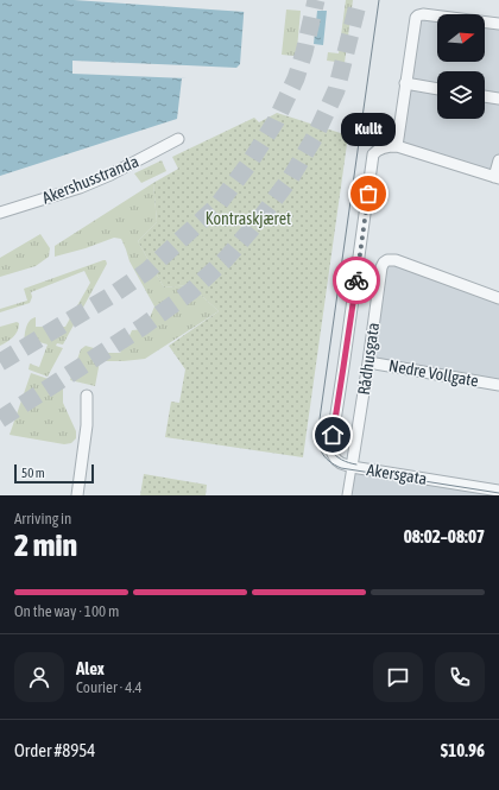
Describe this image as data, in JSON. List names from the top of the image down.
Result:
{
  "streets": {
    "street": [
      "Akershusstranda",
      "Rådhusgata",
      "Nedre Vollgate",
      "Akersgata"
    ]
  },
  "crossings": [
    ["Rådhusgata", "Nedre Vollgate"],
    ["Rådhusgata", "Akersgata"]
  ],
  "parks": ["Kontraskjæret"],
  "places": ["Kullt"],
  "scale_bar": "50 m",
  "north": "right",
  "page": {
    "bubble": "Kullt",
    "scale": "50 m",
    "heading": ["2 min", "Arriving in", "08:02–08:07"],
    "panel": [
      "Alex",
      "Courier · 4.4",
      "Order #8954",
      "$10.96"
    ],
    "bar": "On the way · 100 m"
  }
}
